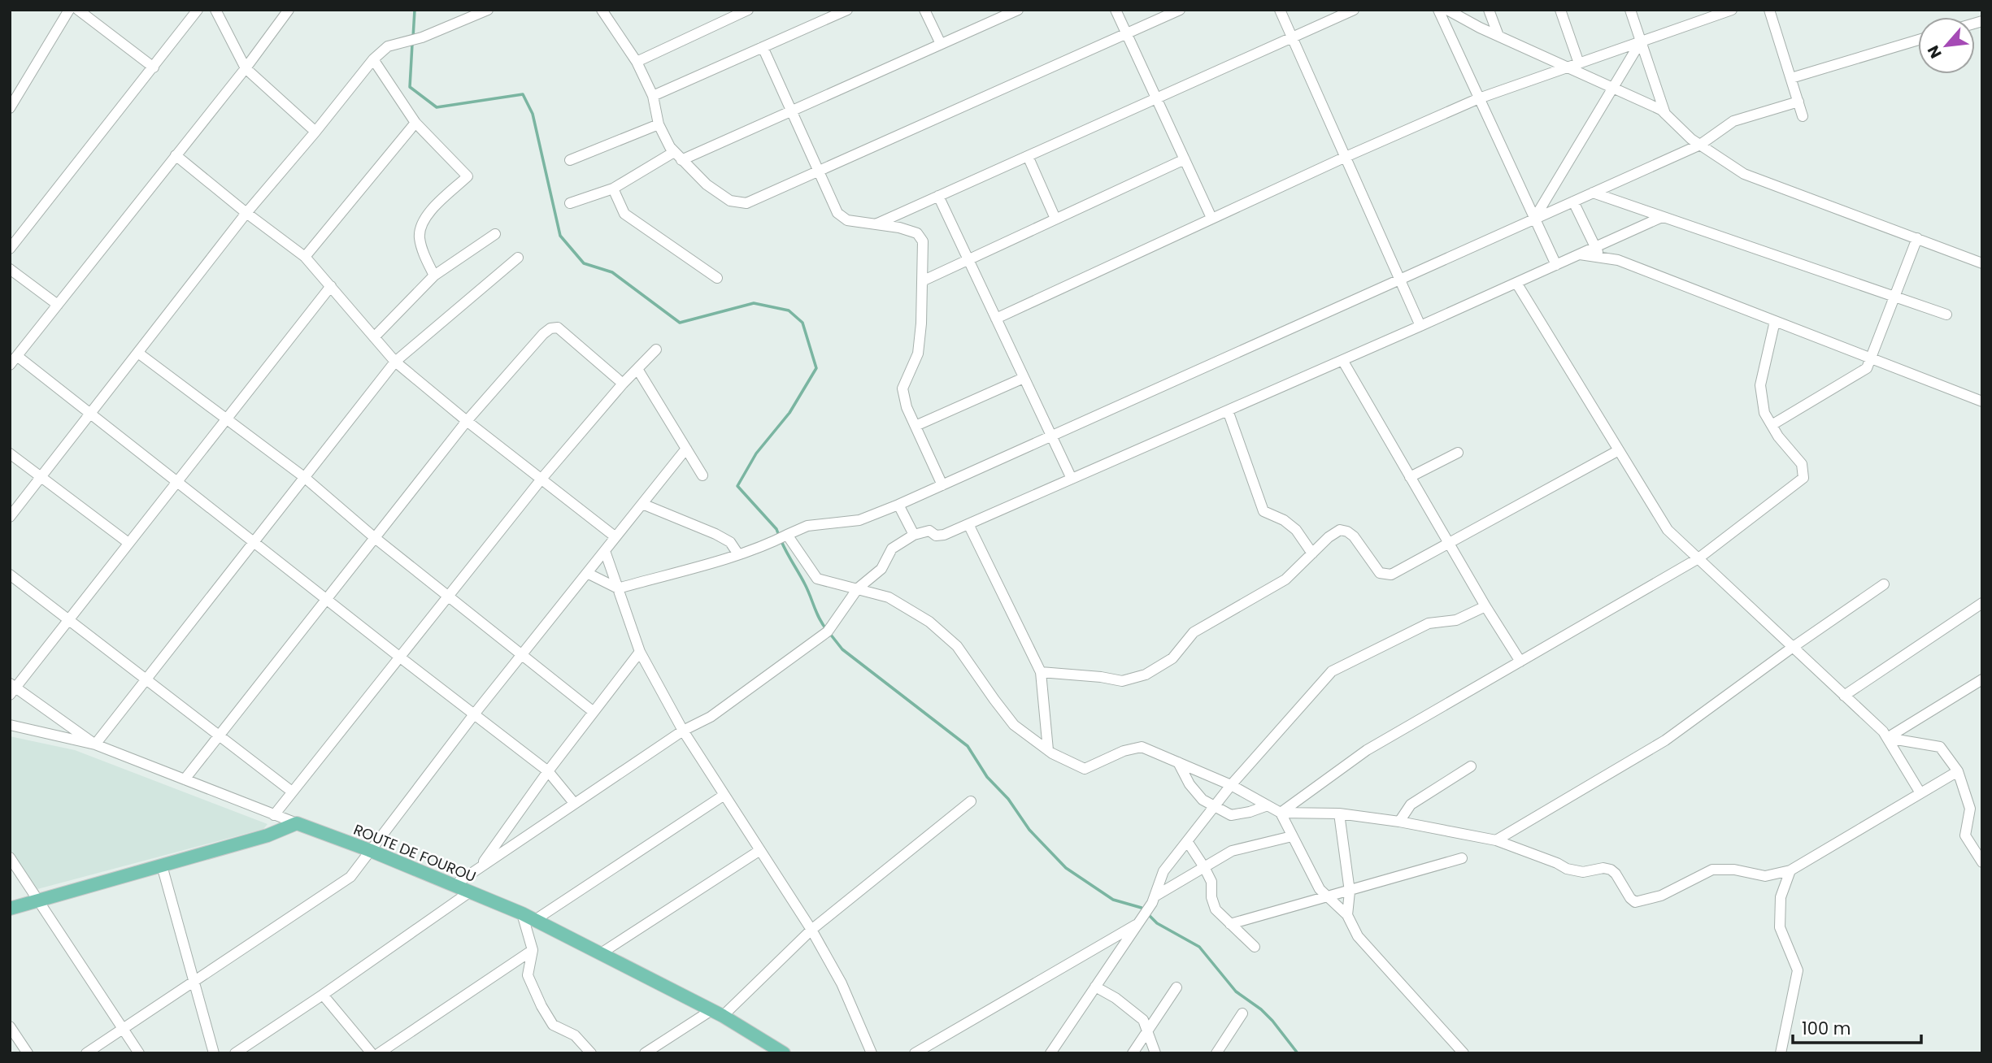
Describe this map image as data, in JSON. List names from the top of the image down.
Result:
{
  "streets": {
    "main road": ["ROUTE DE FOUROU"]
  },
  "scale_bar": "100 m",
  "north": "bottom left"
}
